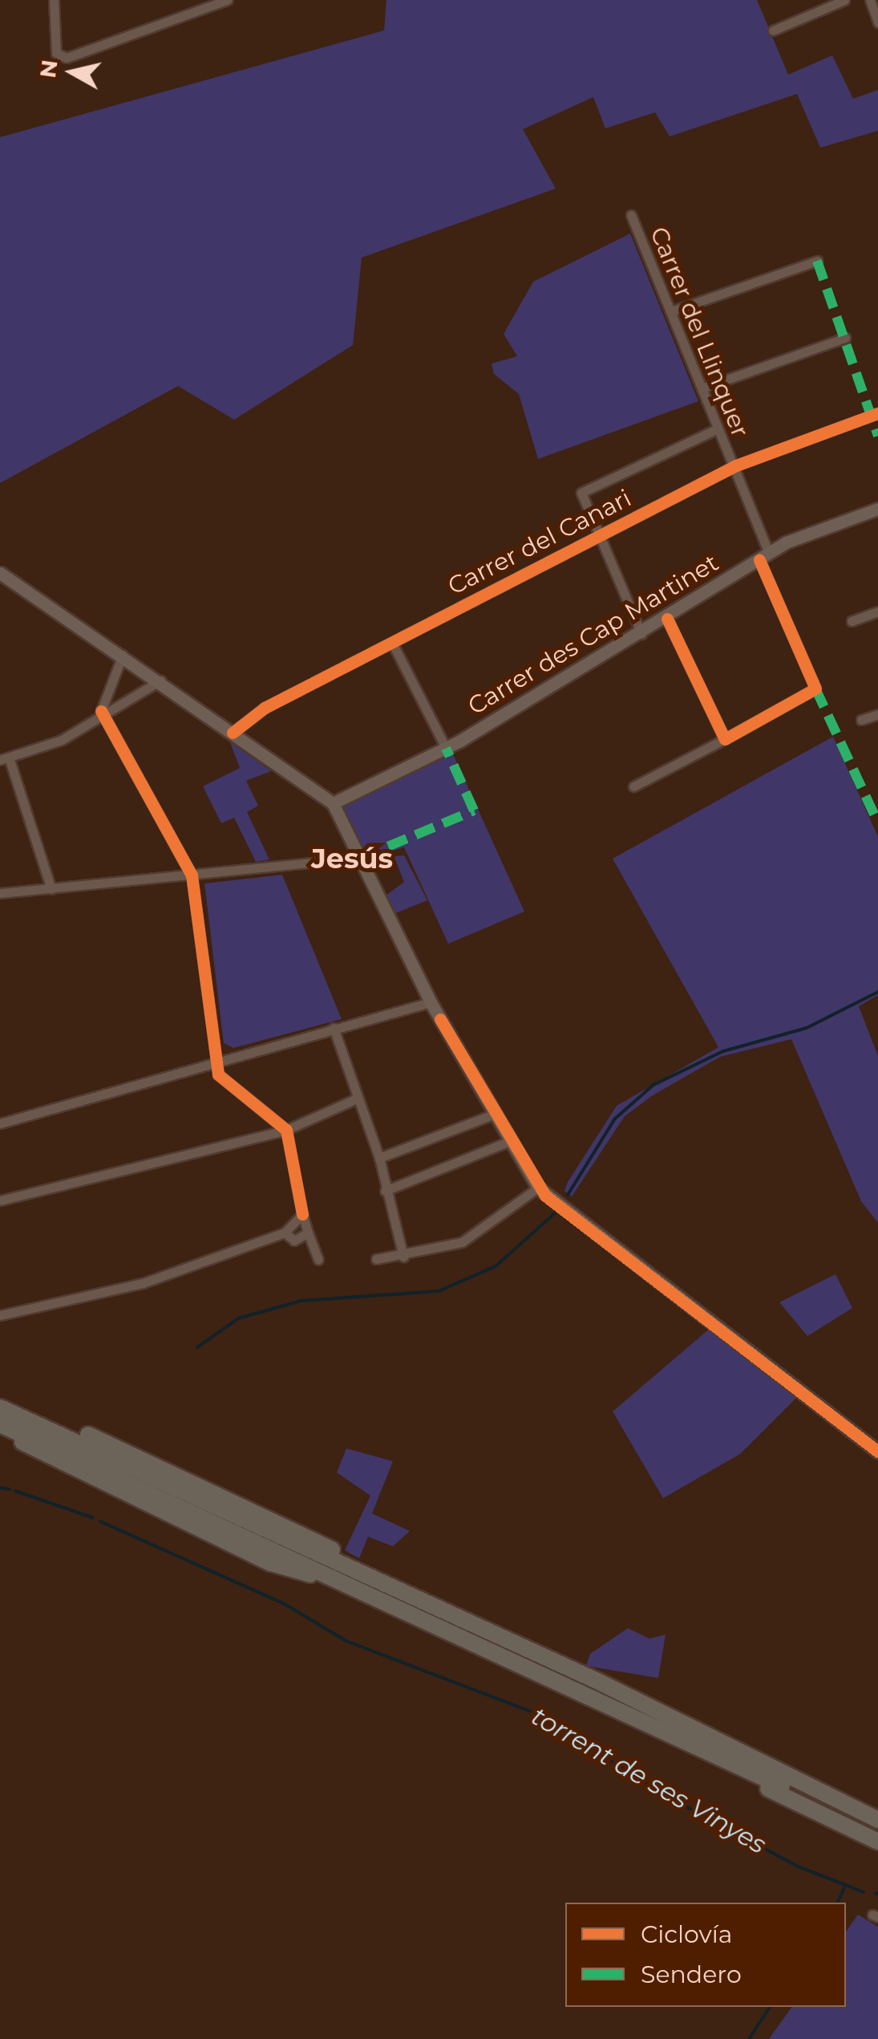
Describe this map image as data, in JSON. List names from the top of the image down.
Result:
{
  "streets": {
    "street": ["Carrer del Llinquer", "Carrer del Canari", "Carrer des Cap Martinet"]
  },
  "crossings": [
    ["Carrer del Llinquer", "Carrer del Canari"],
    ["Carrer del Llinquer", "Carrer des Cap Martinet"]
  ],
  "districts": ["Jesús"],
  "water": ["torrent de ses Vinyes"],
  "legend": ["Ciclovía", "Sendero"],
  "north": "left"
}
